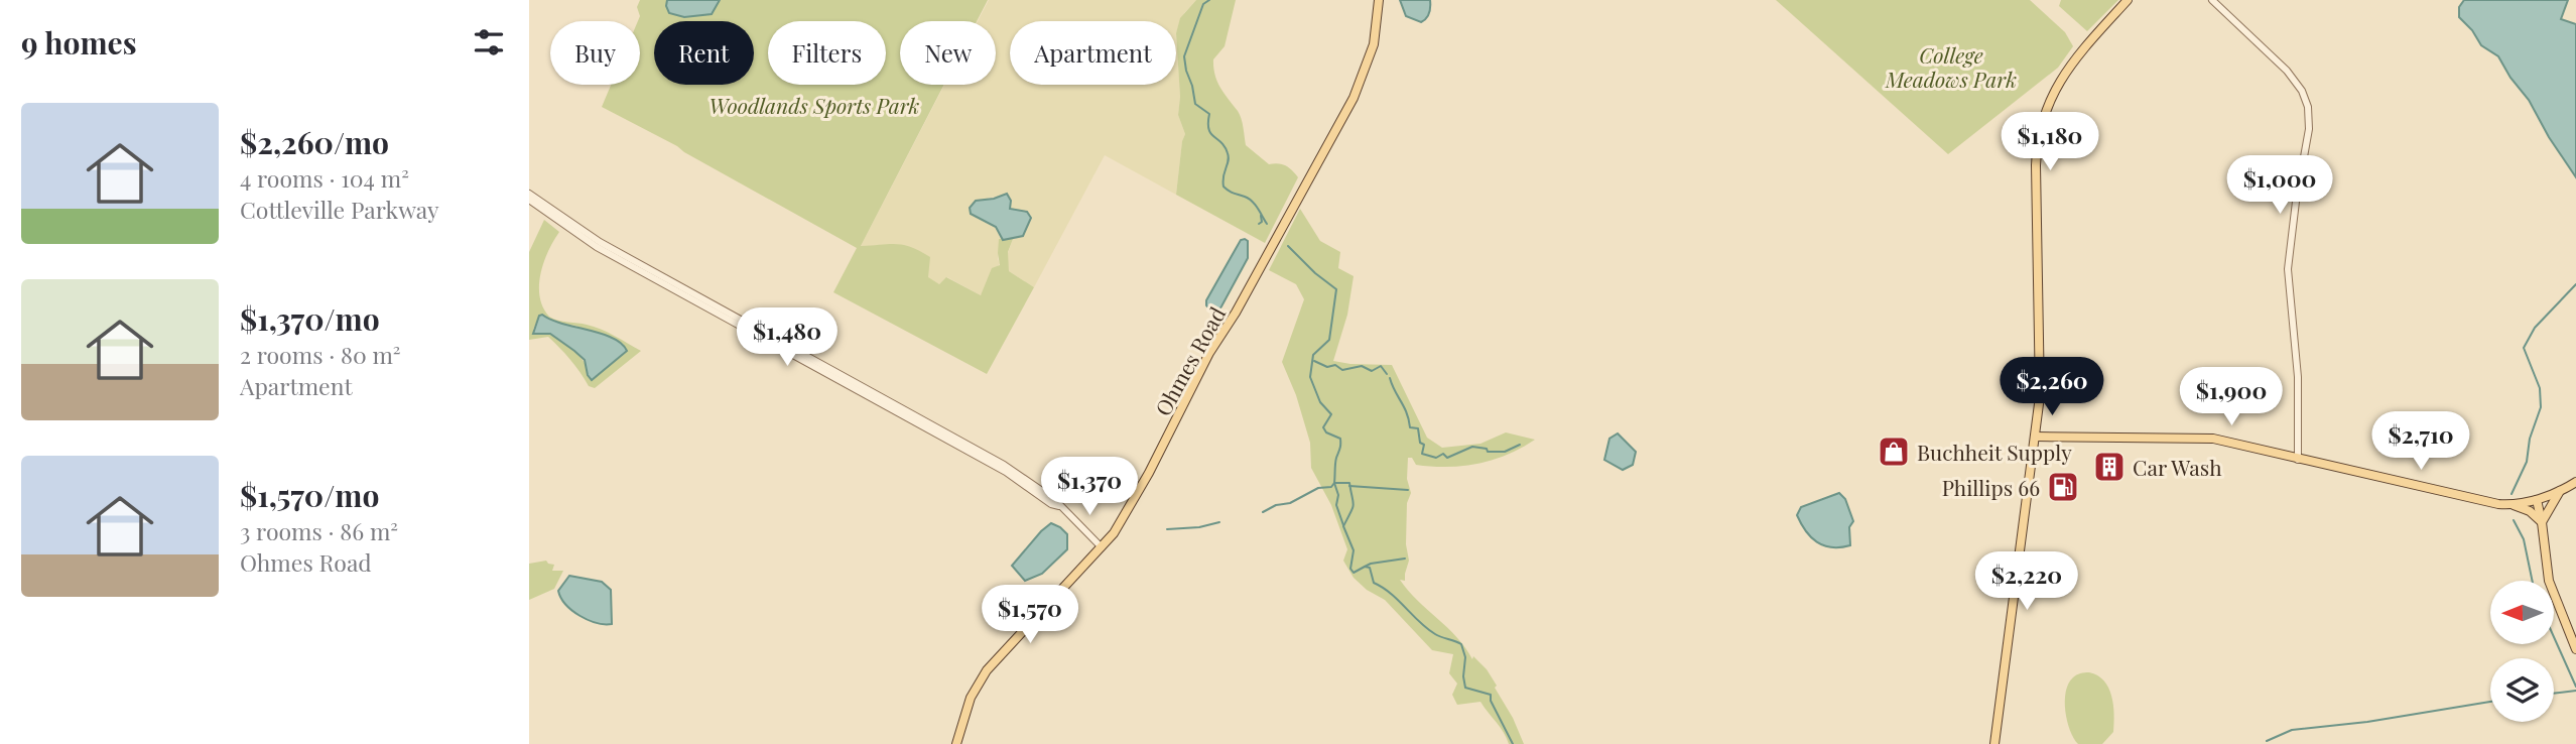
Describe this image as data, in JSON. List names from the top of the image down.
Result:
{
  "streets": {
    "main road": ["Ohmes Road"]
  },
  "parks": ["College Meadows Park", "Woodlands Sports Park"],
  "places": {
    "shop": ["Buchheit Supply"],
    "building": ["Car Wash"],
    "fuel station": ["Phillips 66"]
  },
  "north": "left",
  "page": {
    "heading": "9 homes",
    "chip": [
      "Buy",
      "Rent",
      "Filters",
      "New",
      "Apartment"
    ],
    "list": [
      {
        "name": "$2,260/mo",
        "note": "4 rooms · 104 m² · Cottleville Parkway"
      },
      {
        "name": "$1,370/mo",
        "note": "2 rooms · 80 m² · Apartment"
      },
      {
        "name": "$1,570/mo",
        "note": "3 rooms · 86 m² · Ohmes Road"
      }
    ],
    "price": [
      "$1,180",
      "$1,000",
      "$1,480",
      "$2,260",
      "$1,900",
      "$2,710",
      "$1,370",
      "$2,220",
      "$1,570"
    ]
  }
}
